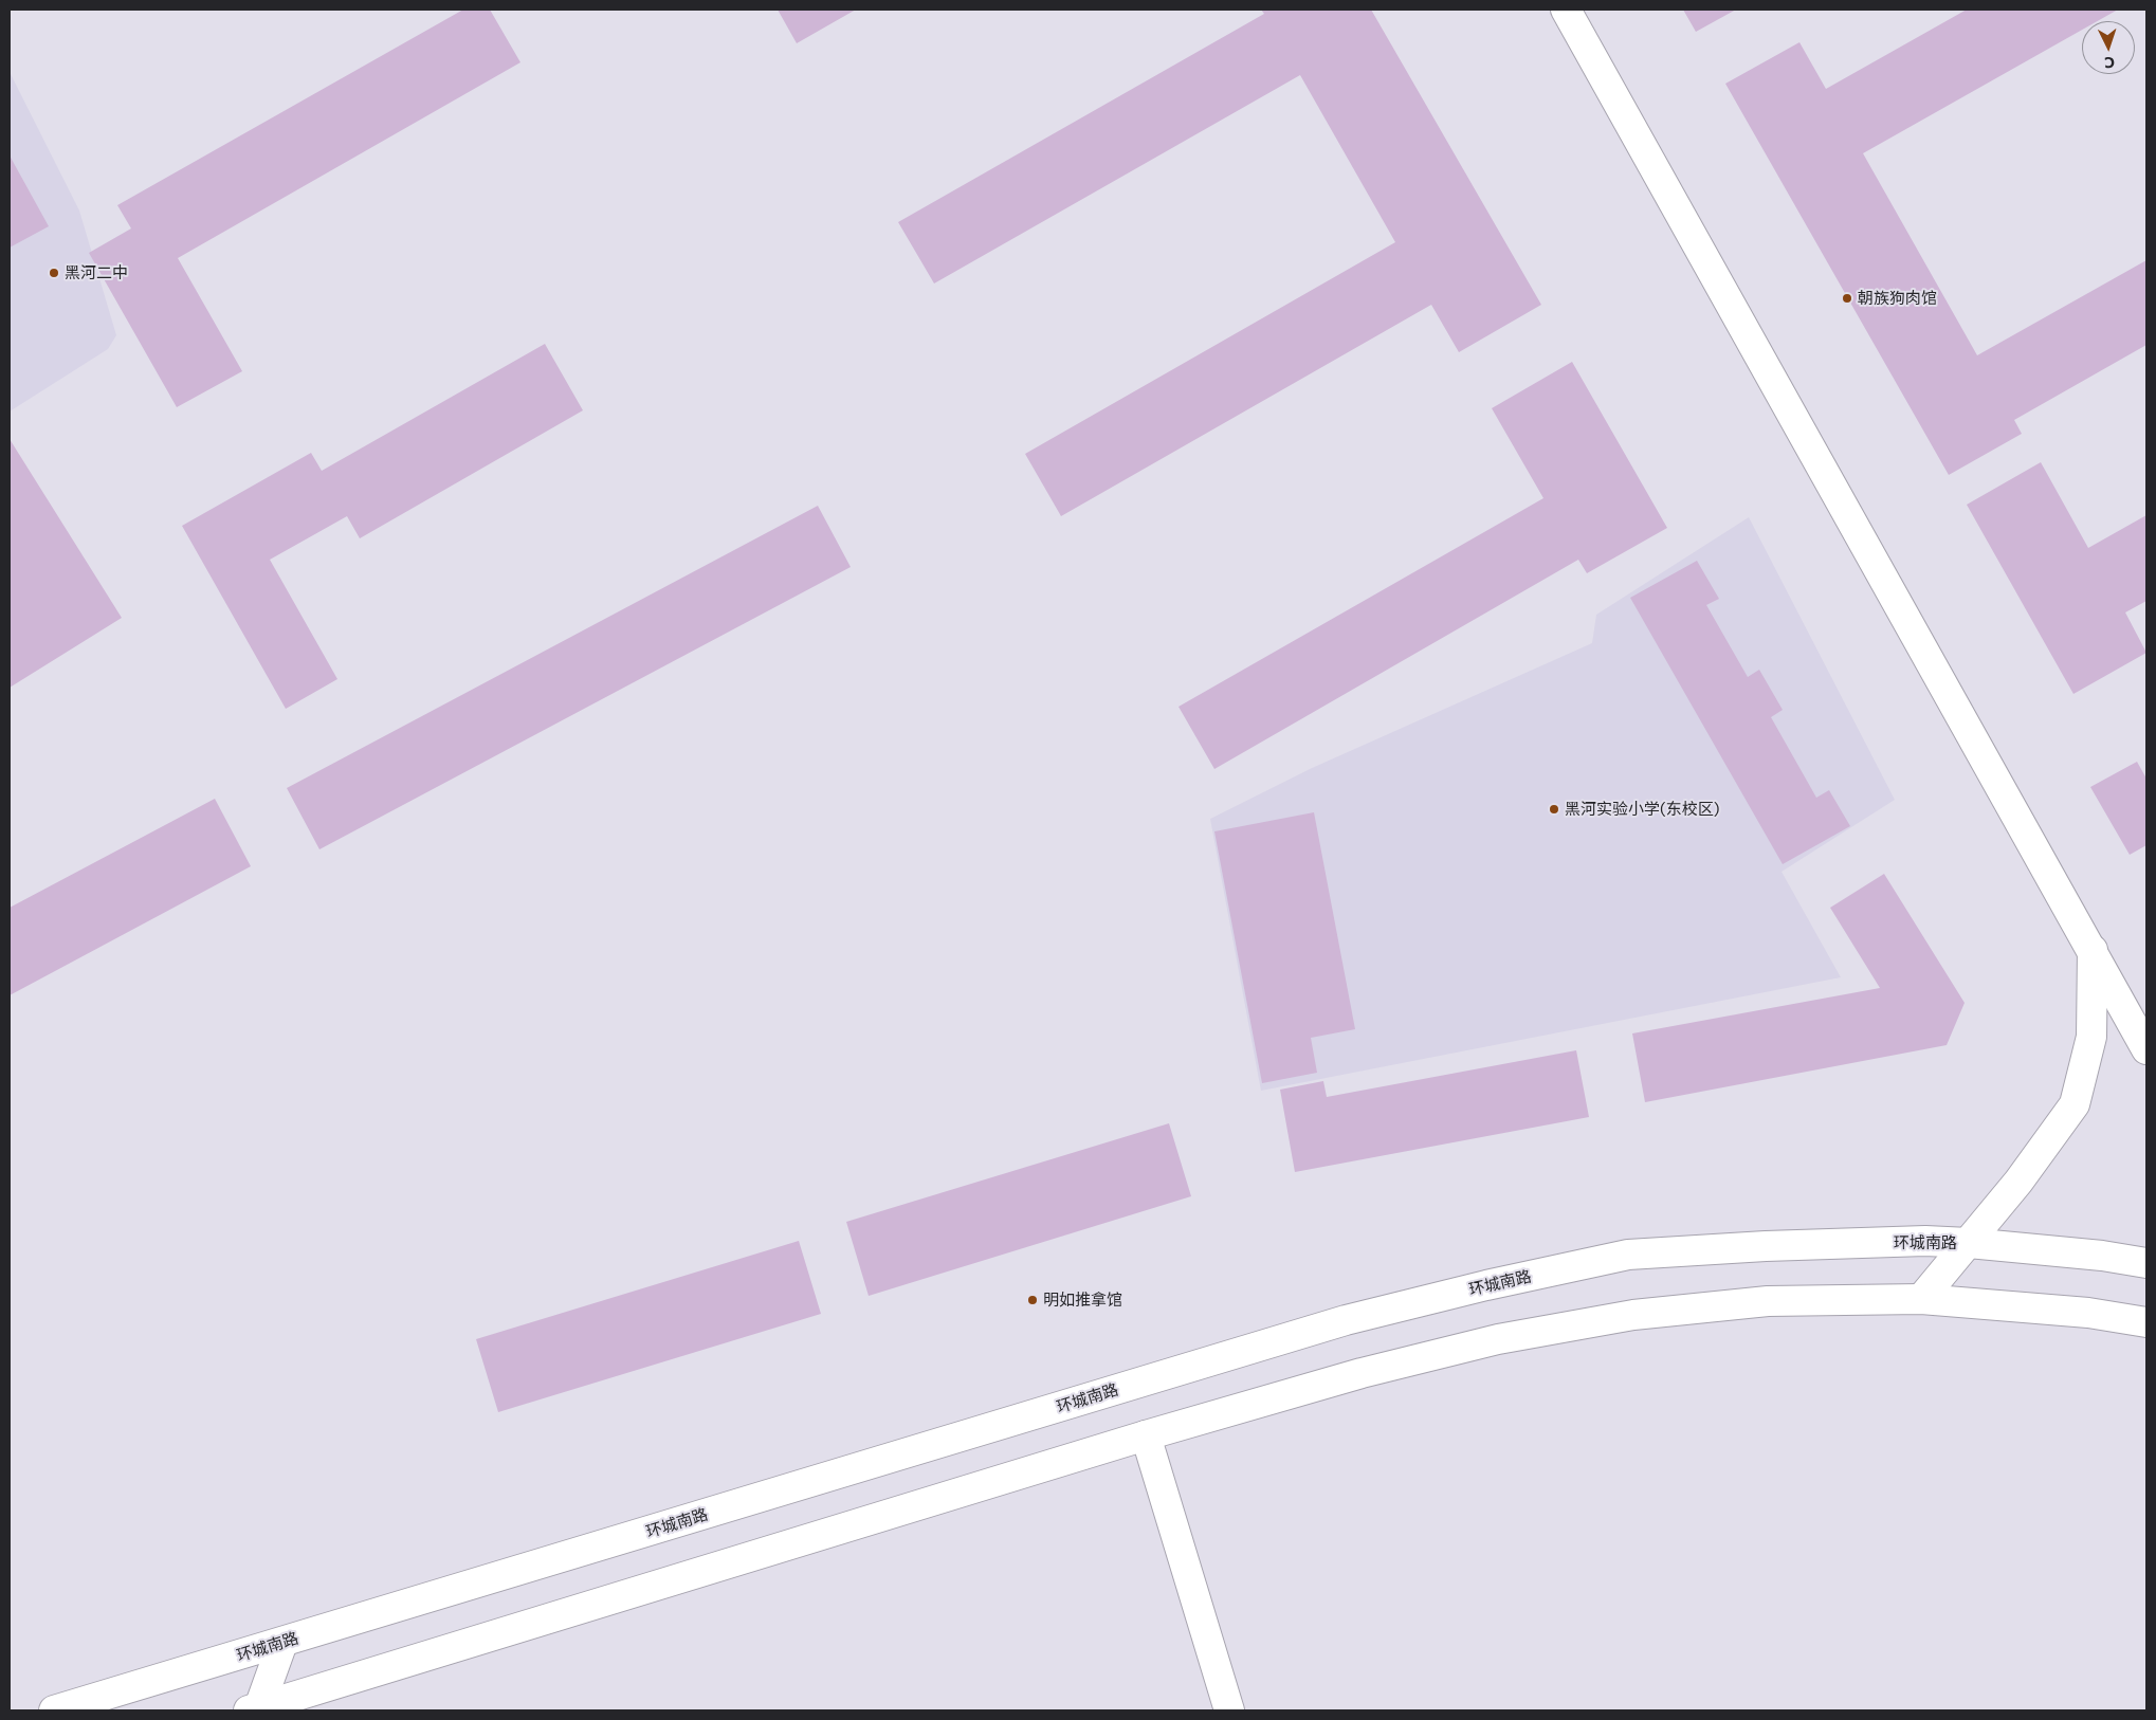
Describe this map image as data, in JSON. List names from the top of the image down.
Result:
{
  "streets": {
    "main road": ["环城南路"]
  },
  "places": [
    "黑河二中",
    "朝族狗肉馆",
    "黑河实验小学(东校区)",
    "明如推拿馆"
  ],
  "north": "bottom"
}
